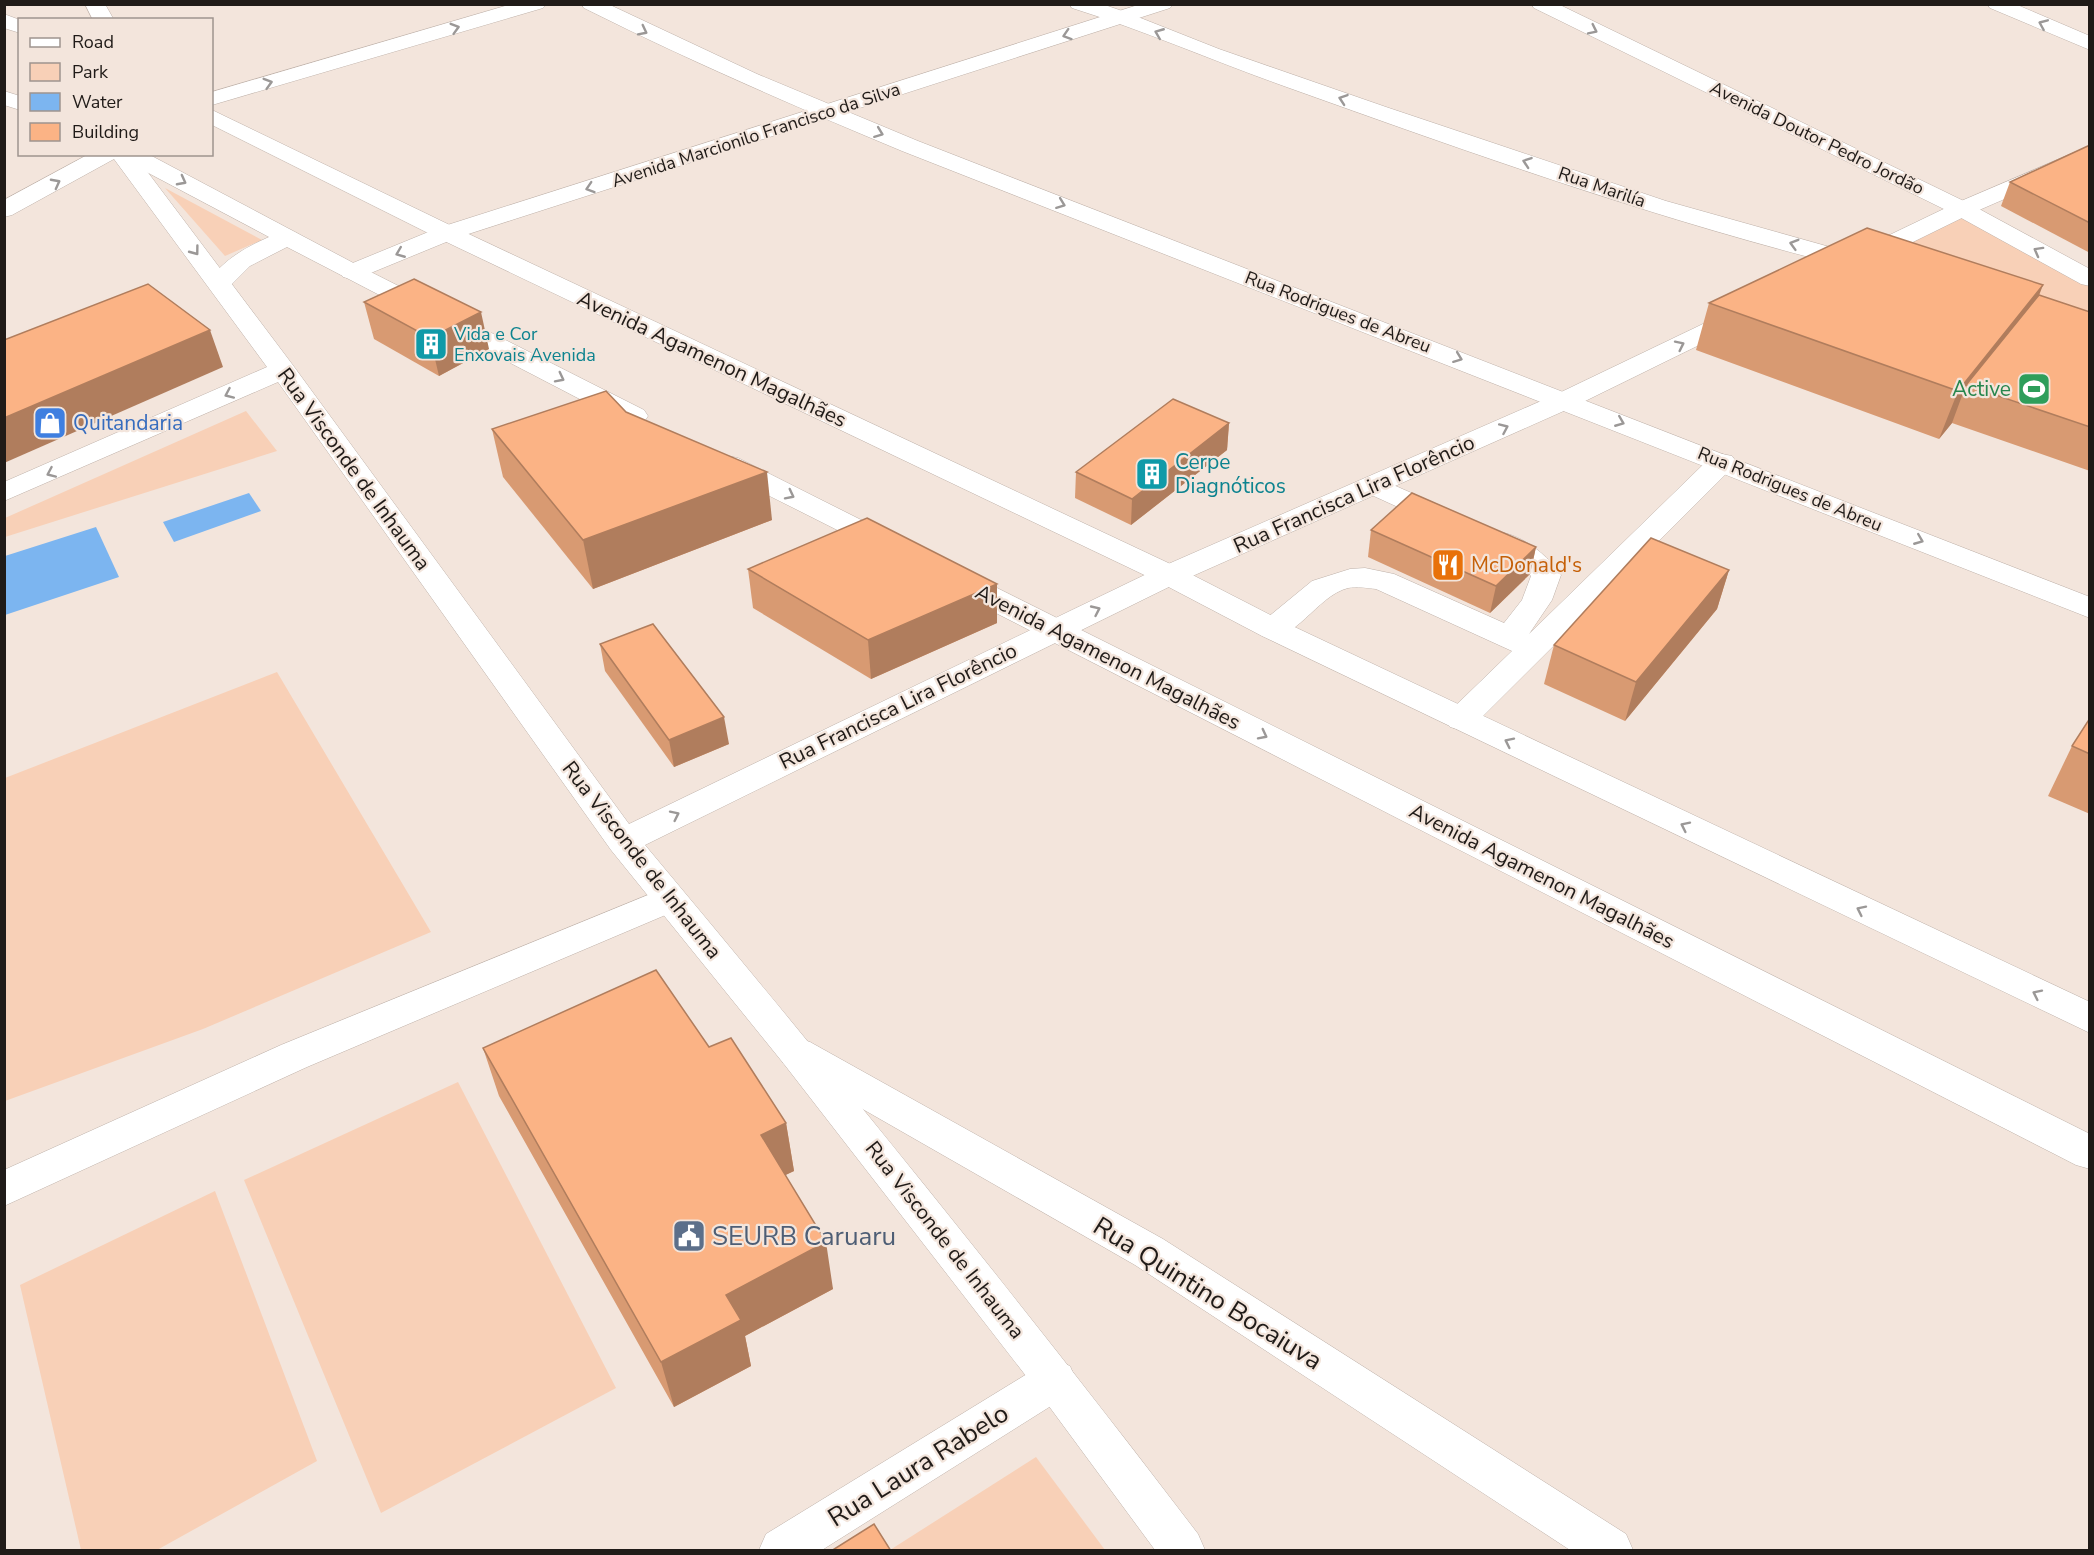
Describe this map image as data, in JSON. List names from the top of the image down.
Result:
{
  "streets": {
    "street": [
      "Avenida Marcionilo Francisco da Silva",
      "Avenida Doutor Pedro Jordão",
      "Rua Marilía",
      "Rua Rodrigues de Abreu",
      "Avenida Agamenon Magalhães",
      "Rua Visconde de Inhauma",
      "Rua Francisca Lira Florêncio",
      "Rua Quintino Bocaiuva",
      "Rua Laura Rabelo"
    ]
  },
  "crossings": [
    ["Avenida Marcionilo Francisco da Silva", "Rua Marilía"],
    ["Avenida Marcionilo Francisco da Silva", "Rua Rodrigues de Abreu"],
    ["Avenida Marcionilo Francisco da Silva", "Avenida Agamenon Magalhães"],
    ["Rua Rodrigues de Abreu", "Rua Francisca Lira Florêncio"],
    ["Avenida Agamenon Magalhães", "Rua Francisca Lira Florêncio"],
    ["Rua Visconde de Inhauma", "Rua Francisca Lira Florêncio"],
    ["Rua Visconde de Inhauma", "Rua Quintino Bocaiuva"],
    ["Rua Visconde de Inhauma", "Rua Laura Rabelo"]
  ],
  "one_way": ["Rua Marilía", "Rua Rodrigues de Abreu", "Rua Francisca Lira Florêncio"],
  "places": {
    "building": ["Vida e Cor Enxovais Avenida", "Cerpe Diagnóticos"],
    "sports": ["Active"],
    "shop": ["Quitandaria"],
    "restaurant": ["McDonald's"],
    "public building": ["SEURB Caruaru"]
  },
  "legend": [
    "Road",
    "Park",
    "Water",
    "Building"
  ]
}
